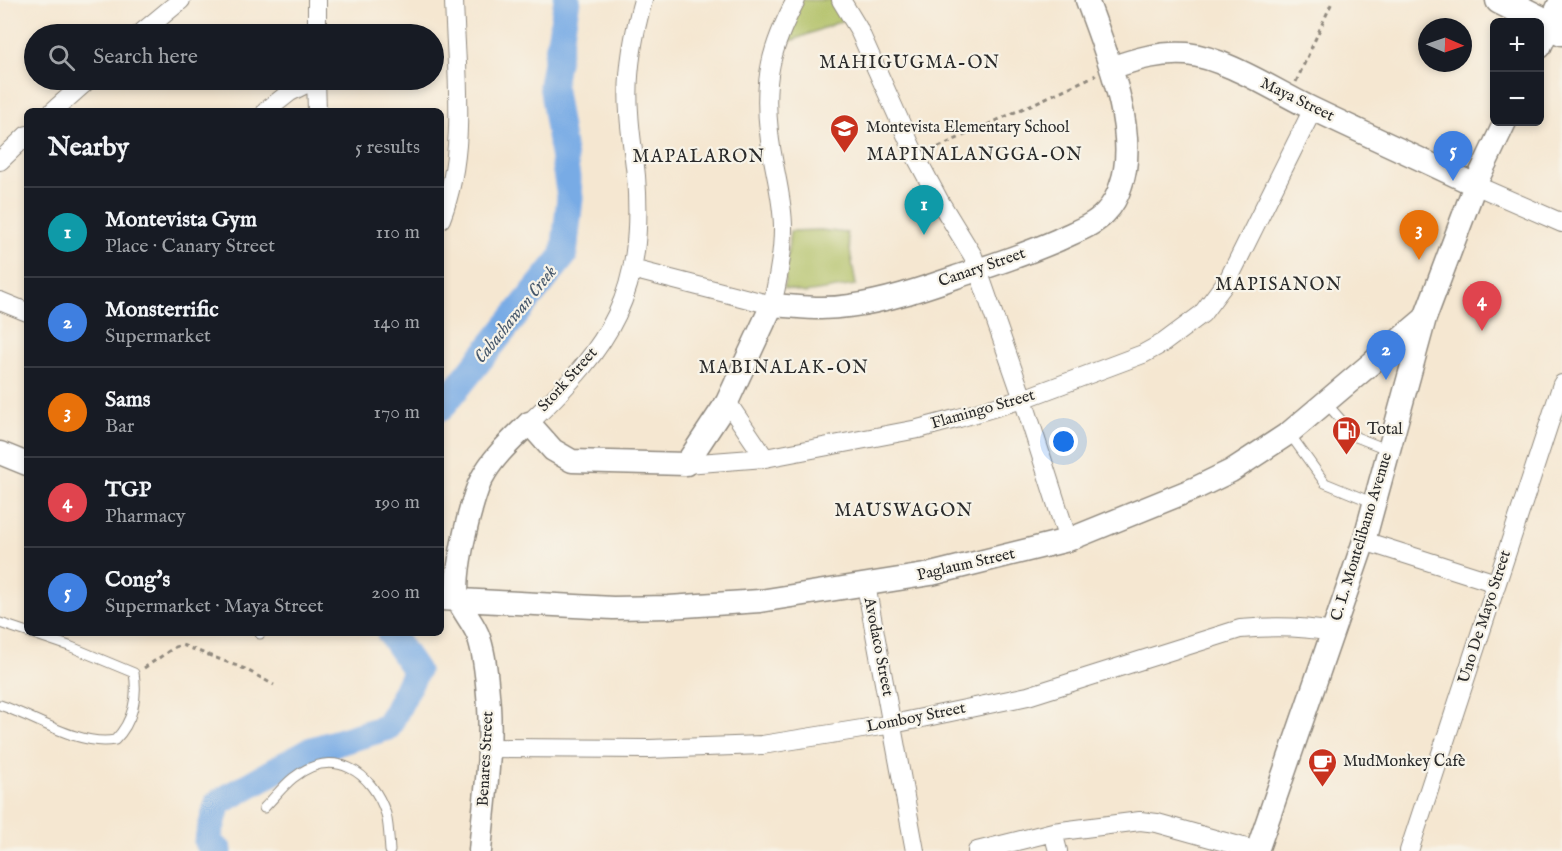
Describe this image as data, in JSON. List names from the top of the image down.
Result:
{
  "streets": {
    "street": [
      "Maya Street",
      "Canary Street",
      "Stork Street",
      "Flamingo Street",
      "C. L. Montelibano Avenue",
      "Paglaum Street",
      "Uno De Mayo Street",
      "Avodaco Street",
      "Lomboy Street",
      "Benares Street"
    ]
  },
  "crossings": [
    ["Maya Street", "Canary Street"],
    ["Maya Street", "Flamingo Street"],
    ["Maya Street", "C. L. Montelibano Avenue"],
    ["Canary Street", "Stork Street"],
    ["Stork Street", "Flamingo Street"],
    ["Stork Street", "Paglaum Street"],
    ["Stork Street", "Benares Street"],
    ["C. L. Montelibano Avenue", "Paglaum Street"],
    ["C. L. Montelibano Avenue", "Lomboy Street"],
    ["Paglaum Street", "Avodaco Street"],
    ["Paglaum Street", "Benares Street"],
    ["Avodaco Street", "Lomboy Street"],
    ["Lomboy Street", "Benares Street"]
  ],
  "districts": [
    "MAHIGUGMA-ON",
    "MAPINALANGGA-ON",
    "MAPALARON",
    "MAPISANON",
    "MABINALAK-ON",
    "MAUSWAGON"
  ],
  "water": ["Cabachawan Creek"],
  "places": {
    "school or university": ["Montevista Elementary School"],
    "fuel station": ["Total"],
    "cafe": ["MudMonkey Cafè"]
  },
  "north": "right",
  "page": {
    "map_buttons": ["+", "−"],
    "search": "Search here",
    "heading": ["Nearby", "5 results"],
    "pins": [
      "5",
      "1",
      "3",
      "4",
      "2"
    ],
    "list": [
      {
        "mark": "1",
        "name": "Montevista Gym",
        "note": "Place · Canary Street",
        "value": "110 m"
      },
      {
        "mark": "2",
        "name": "Monsterrific",
        "note": "Supermarket",
        "value": "140 m"
      },
      {
        "mark": "3",
        "name": "Sams",
        "note": "Bar",
        "value": "170 m"
      },
      {
        "mark": "4",
        "name": "TGP",
        "note": "Pharmacy",
        "value": "190 m"
      },
      {
        "mark": "5",
        "name": "Cong's",
        "note": "Supermarket · Maya Street",
        "value": "200 m"
      }
    ]
  }
}
